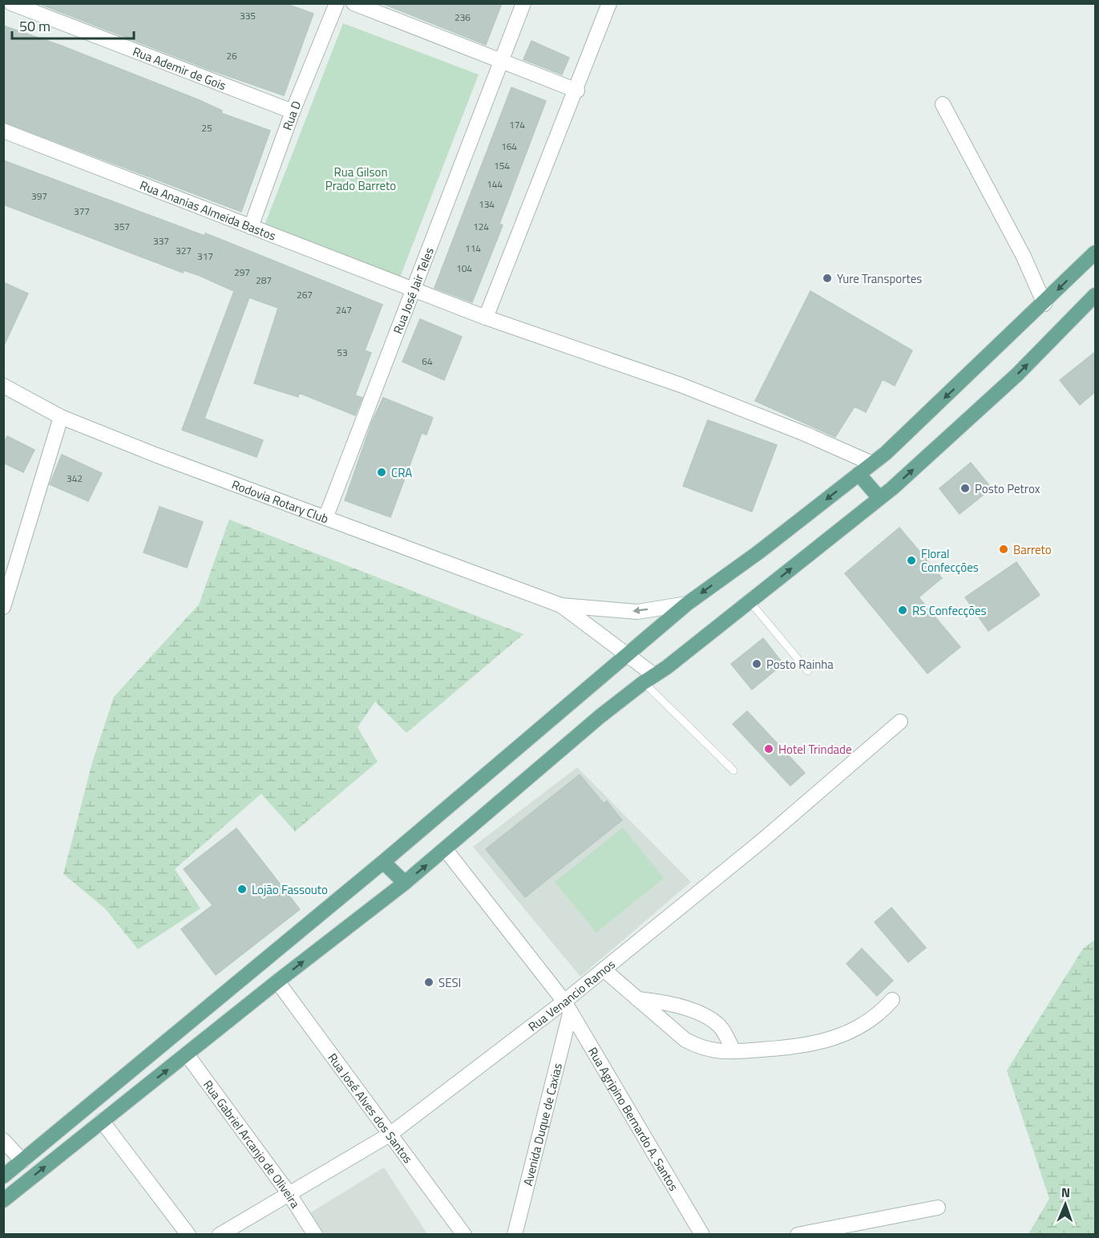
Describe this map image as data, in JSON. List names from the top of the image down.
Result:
{
  "streets": {
    "street": [
      "Rua Ademir de Gois",
      "Rua D",
      "Rua Ananias Almeida Bastos",
      "Rua José Jair Teles",
      "Rodovia Rotary Club",
      "Rua Venancio Ramos",
      "Rua José Alves dos Santos",
      "Rua Agripino Bernardo A. Santos",
      "Avenida Duque de Caxias",
      "Rua Gabriel Arcanjo de Oliveira"
    ]
  },
  "crossings": [
    ["Rua Ademir de Gois", "Rua D"],
    ["Rua D", "Rua Ananias Almeida Bastos"],
    ["Rua Ananias Almeida Bastos", "Rua José Jair Teles"],
    ["Rua José Jair Teles", "Rodovia Rotary Club"],
    ["Rua Venancio Ramos", "Rua José Alves dos Santos"],
    ["Rua Venancio Ramos", "Rua Agripino Bernardo A. Santos"],
    ["Rua Venancio Ramos", "Avenida Duque de Caxias"],
    ["Rua Venancio Ramos", "Rua Gabriel Arcanjo de Oliveira"],
    ["Rua Agripino Bernardo A. Santos", "Avenida Duque de Caxias"]
  ],
  "parks": ["Rua Gilson Prado Barreto"],
  "places": [
    "Yure Transportes",
    "CRA",
    "Posto Petrox",
    "Barreto",
    "Floral Confecções",
    "RS Confecções",
    "Posto Rainha",
    "Hotel Trindade",
    "Lojão Fassouto",
    "SESI"
  ],
  "house_numbers": [
    "335",
    "236",
    "26",
    "174",
    "25",
    "164",
    "154",
    "144",
    "397",
    "134",
    "377",
    "357",
    "124",
    "337",
    "114",
    "327",
    "317",
    "104",
    "297",
    "287",
    "267",
    "247",
    "53",
    "64",
    "342"
  ],
  "scale_bar": "50 m",
  "north": "top"
}
